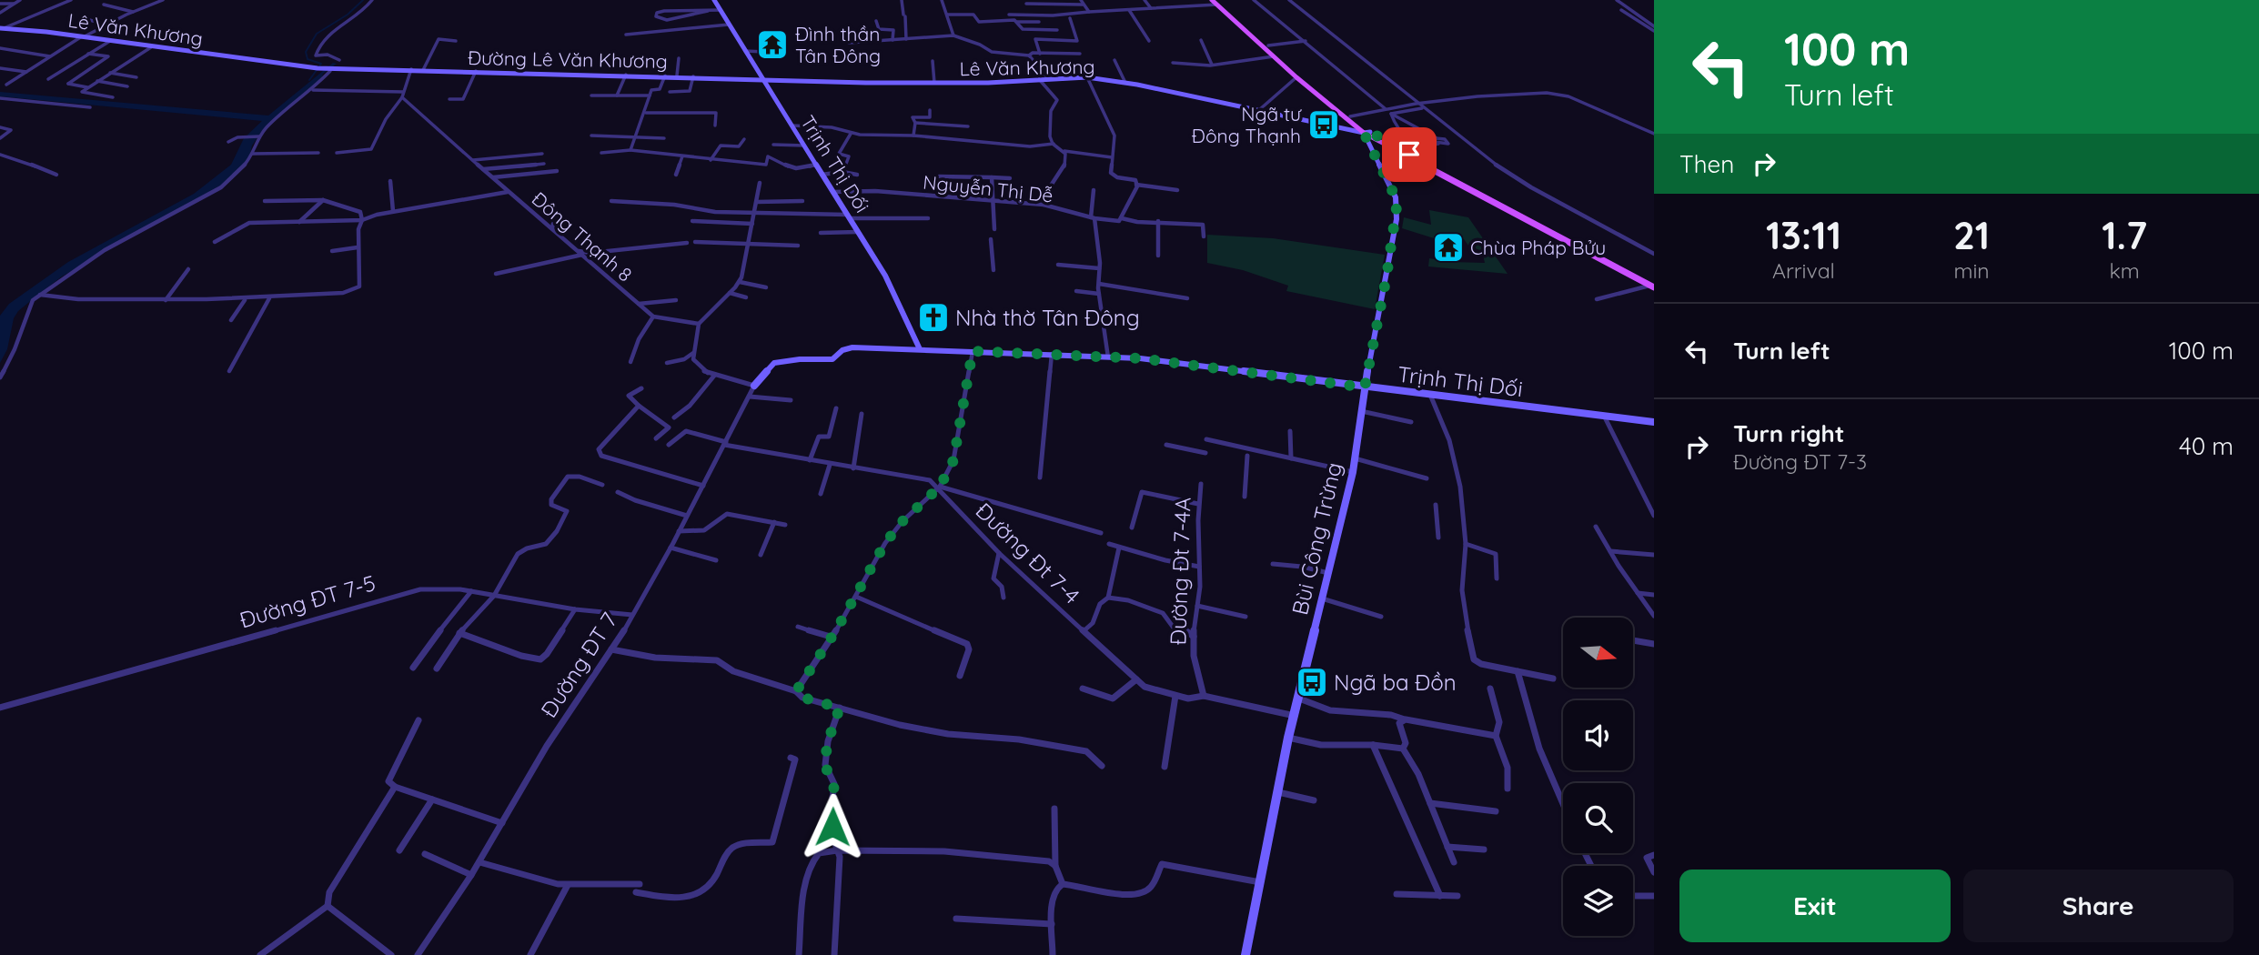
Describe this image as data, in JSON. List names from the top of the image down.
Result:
{
  "streets": {
    "street": [
      "Lê Văn Khương",
      "Đường Lê Văn Khương",
      "Trịnh Thị Dối",
      "Nguyễn Thị Dễ",
      "Đông Thạnh 8",
      "Bùi Công Trừng",
      "Đường Đt 7-4",
      "Đường Đt 7-4A",
      "Đường ĐT 7-5",
      "Đường ĐT 7"
    ]
  },
  "crossings": [
    ["Lê Văn Khương", "Đường Lê Văn Khương"],
    ["Lê Văn Khương", "Trịnh Thị Dối"],
    ["Lê Văn Khương", "Bùi Công Trừng"],
    ["Đường Lê Văn Khương", "Trịnh Thị Dối"],
    ["Trịnh Thị Dối", "Nguyễn Thị Dễ"],
    ["Trịnh Thị Dối", "Bùi Công Trừng"],
    ["Trịnh Thị Dối", "Đường ĐT 7"],
    ["Bùi Công Trừng", "Đường Đt 7-4"],
    ["Đường Đt 7-4", "Đường Đt 7-4A"],
    ["Đường Đt 7-4", "Đường ĐT 7"],
    ["Đường ĐT 7-5", "Đường ĐT 7"]
  ],
  "places": {
    "temple": ["Đình thần Tân Đông", "Chùa Pháp Bửu"],
    "bus stop": ["Ngã tư Đông Thạnh", "Ngã ba Đồn"],
    "church": ["Nhà thờ Tân Đông"]
  },
  "north": "right",
  "page": {
    "turn": ["100 m", "Turn left"],
    "then": "Then",
    "eta": [
      "13:11",
      "Arrival",
      "21",
      "min",
      "1.7",
      "km"
    ],
    "list": [
      {
        "name": "Turn left",
        "value": "100 m"
      },
      {
        "name": "Turn right",
        "note": "Đường ĐT 7-3",
        "value": "40 m"
      }
    ],
    "buttons": ["Exit", "Share"]
  }
}
